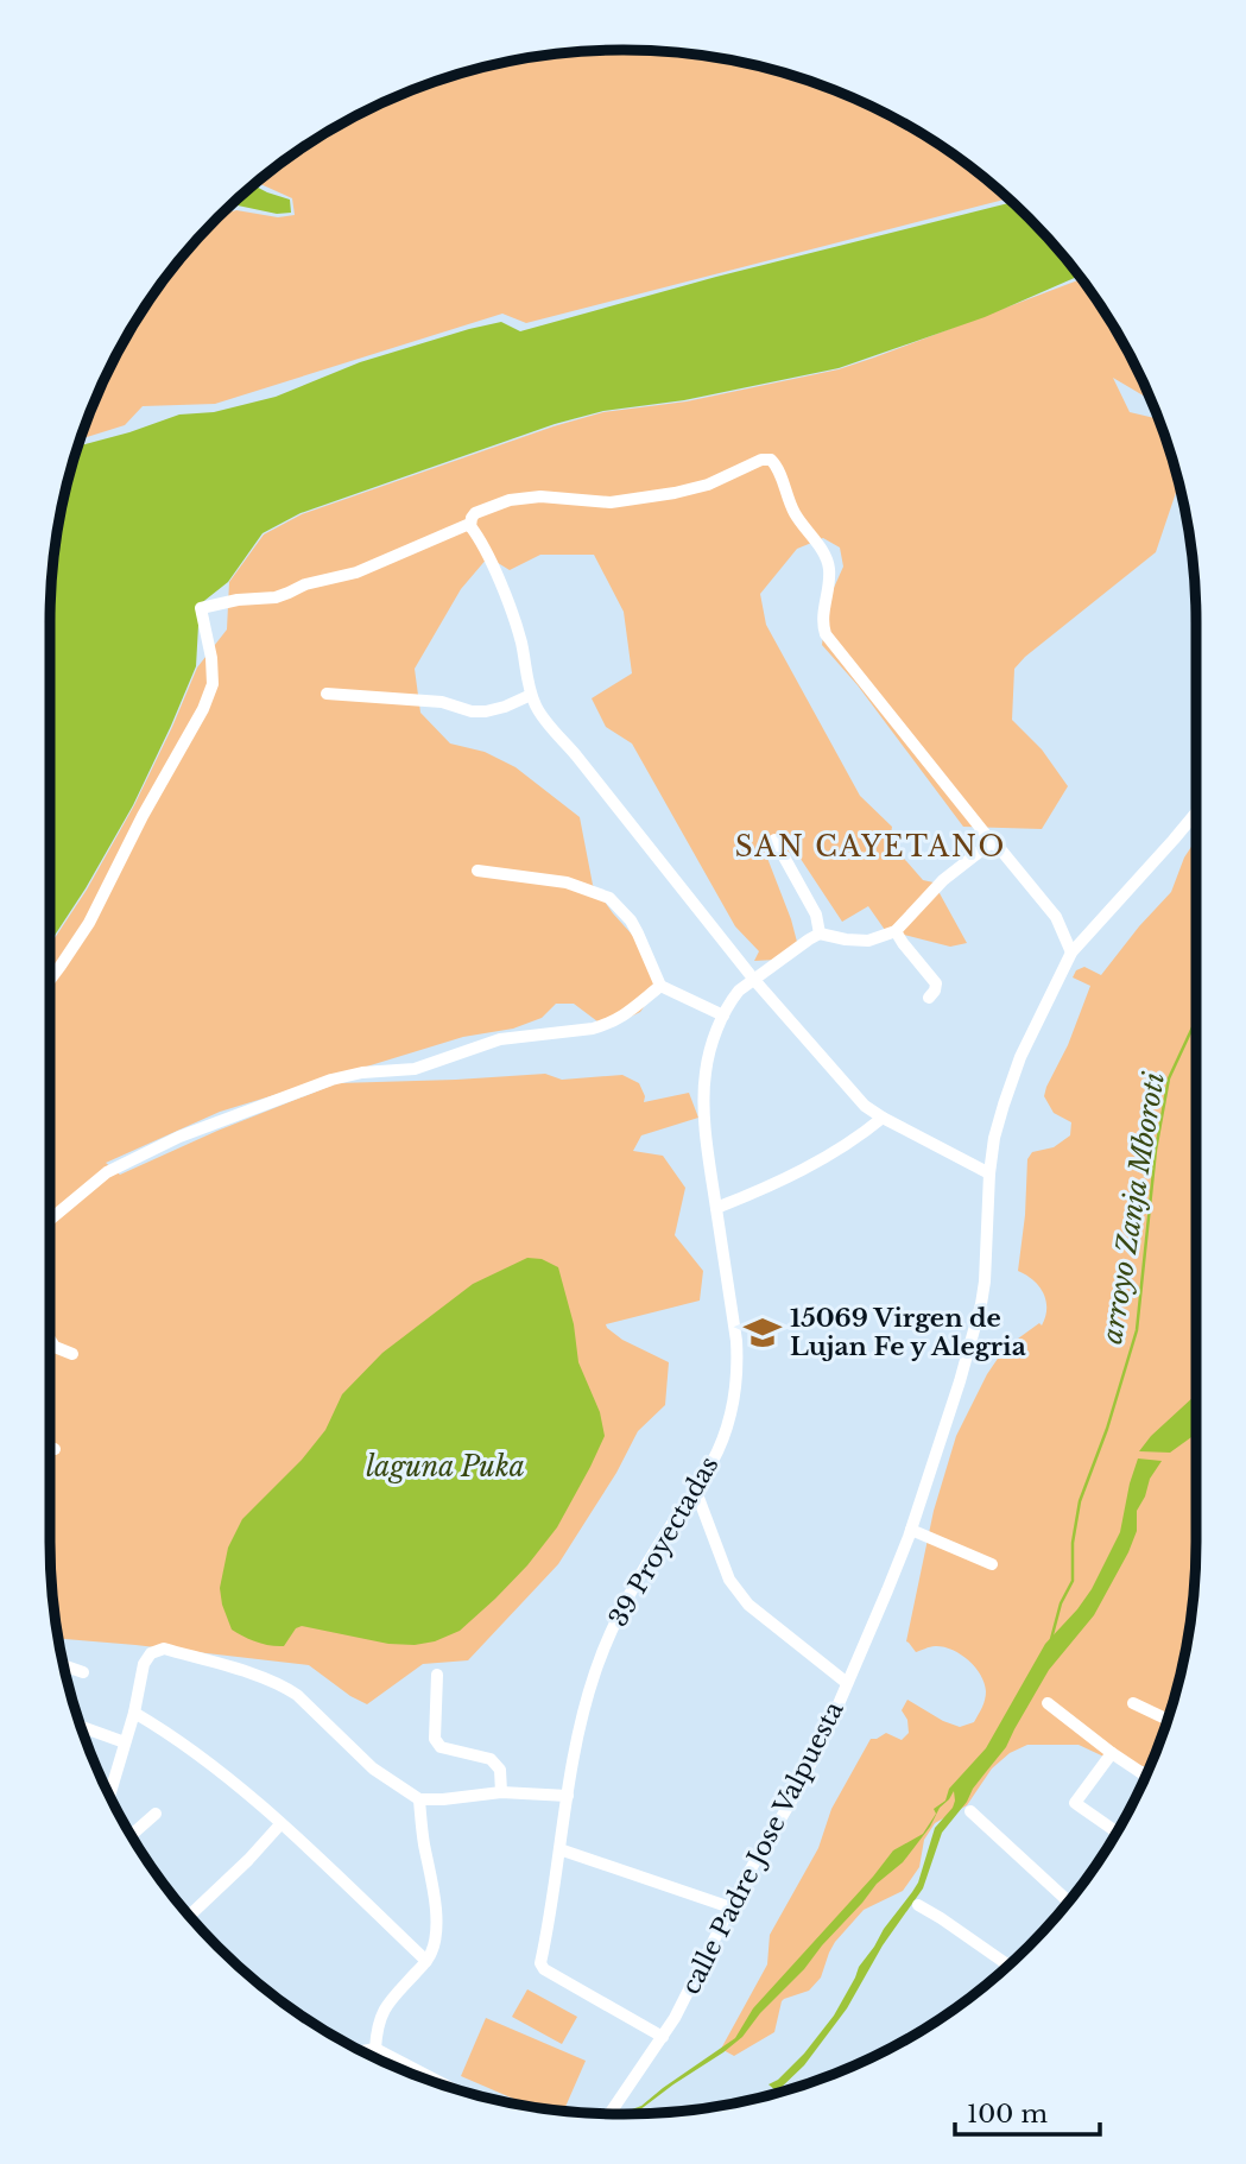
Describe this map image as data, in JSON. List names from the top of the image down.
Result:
{
  "streets": {
    "street": ["39 Proyectadas", "calle Padre Jose Valpuesta"]
  },
  "crossings": [
    ["39 Proyectadas", "calle Padre Jose Valpuesta"]
  ],
  "districts": ["SAN CAYETANO"],
  "water": ["arroyo Zanja Mboroti", "laguna Puka"],
  "places": {
    "school or university": ["15069 Virgen de Lujan Fe y Alegria"]
  },
  "scale_bar": "100 m"
}
